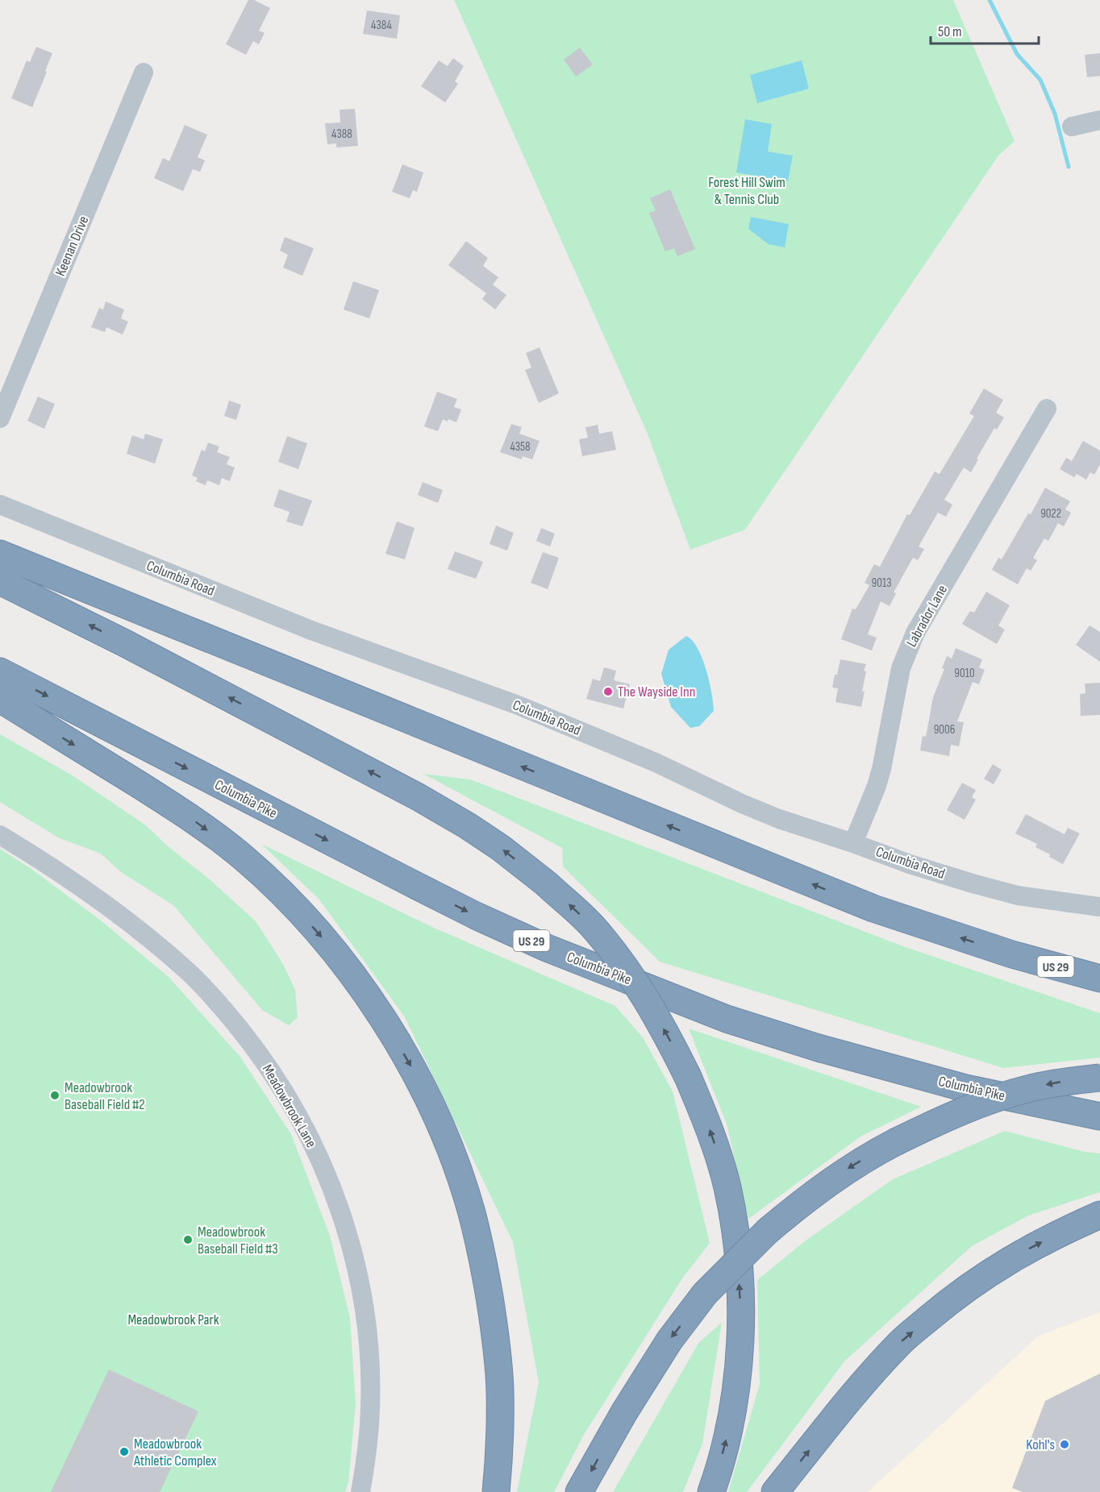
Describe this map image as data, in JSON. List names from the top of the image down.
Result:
{
  "streets": {
    "highway": ["Columbia Pike", "US 29"],
    "street": [
      "Keenan Drive",
      "Columbia Road",
      "Labrador Lane",
      "Meadowbrook Lane"
    ]
  },
  "crossings": [
    ["Columbia Road", "Labrador Lane"]
  ],
  "parks": ["Forest Hill Swim & Tennis Club", "Meadowbrook Park"],
  "places": [
    "The Wayside Inn",
    "Meadowbrook Baseball Field #2",
    "Meadowbrook Baseball Field #3",
    "Kohl's",
    "Meadowbrook Athletic Complex"
  ],
  "house_numbers": [
    "4384",
    "4388",
    "4358",
    "9022",
    "9013",
    "9010",
    "9006"
  ],
  "scale_bar": "50 m"
}
